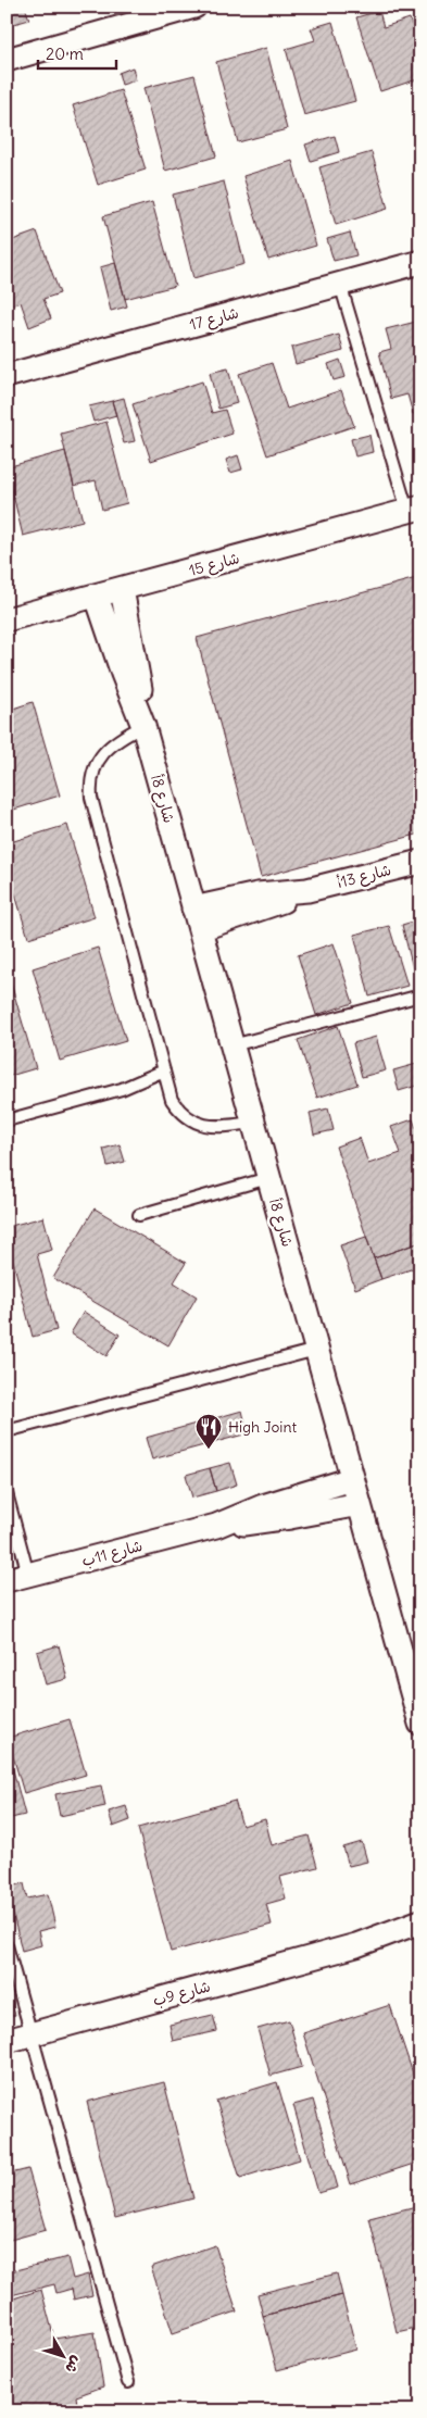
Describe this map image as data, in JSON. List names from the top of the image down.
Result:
{
  "streets": {
    "street": [
      "شارع 17",
      "شارع 15",
      "شارع 8أ",
      "شارع 13أ",
      "شارع 11ب",
      "شارع 9ب"
    ]
  },
  "crossings": [
    ["شارع 15", "شارع 8أ"],
    ["شارع 8أ", "شارع 13أ"],
    ["شارع 8أ", "شارع 11ب"]
  ],
  "places": {
    "restaurant": ["High Joint"]
  },
  "scale_bar": "20 m",
  "north": "bottom right"
}
